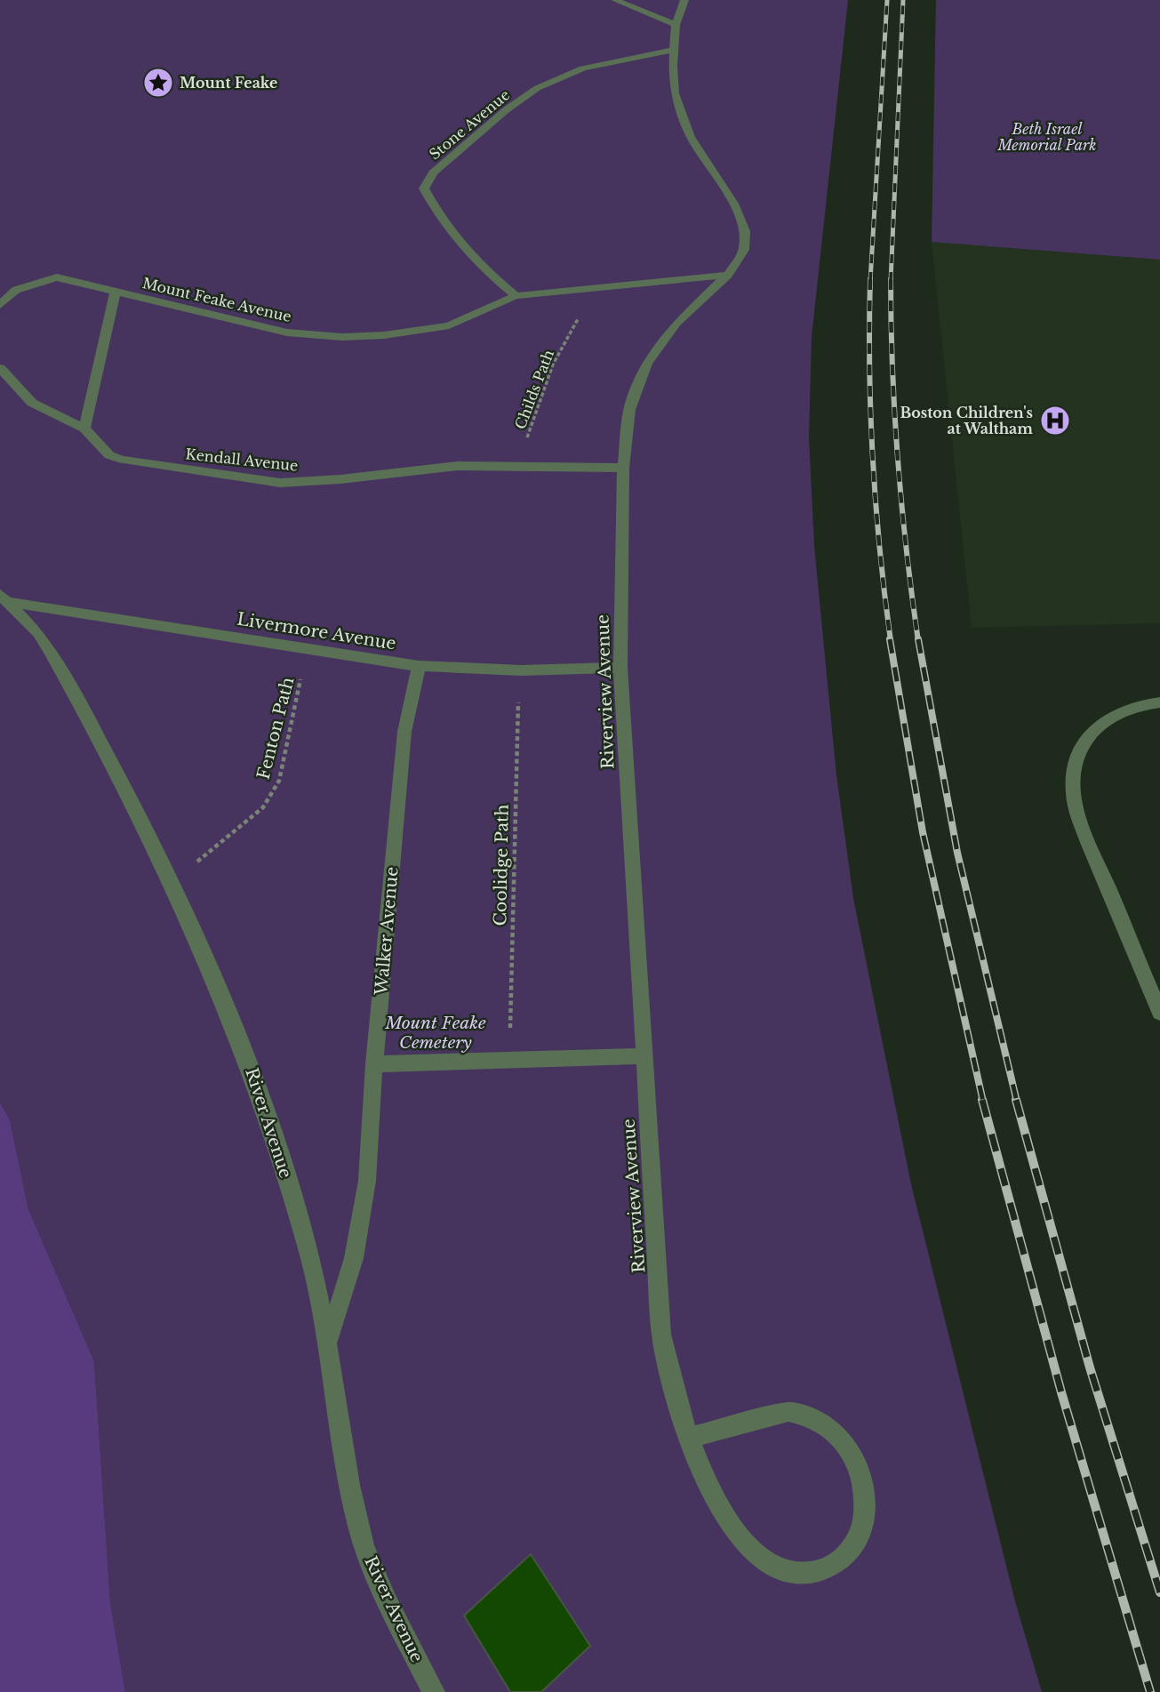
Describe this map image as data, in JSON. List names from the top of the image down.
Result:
{
  "streets": {
    "lane": [
      "Stone Avenue",
      "Mount Feake Avenue",
      "Kendall Avenue",
      "Livermore Avenue",
      "Riverview Avenue",
      "Walker Avenue",
      "River Avenue"
    ],
    "path": ["Childs Path", "Fenton Path", "Coolidge Path"]
  },
  "crossings": [
    ["Stone Avenue", "Mount Feake Avenue"],
    ["Stone Avenue", "Riverview Avenue"],
    ["Mount Feake Avenue", "Childs Path"],
    ["Mount Feake Avenue", "Riverview Avenue"],
    ["Childs Path", "Kendall Avenue"],
    ["Kendall Avenue", "Riverview Avenue"],
    ["Livermore Avenue", "Riverview Avenue"],
    ["Livermore Avenue", "Fenton Path"],
    ["Livermore Avenue", "Coolidge Path"],
    ["Livermore Avenue", "Walker Avenue"],
    ["Livermore Avenue", "River Avenue"],
    ["Fenton Path", "River Avenue"],
    ["Walker Avenue", "River Avenue"]
  ],
  "parks": ["Beth Israel Memorial Park", "Mount Feake Cemetery"],
  "places": {
    "place": ["Mount Feake"],
    "hospital": ["Boston Children's at Waltham"]
  }
}
